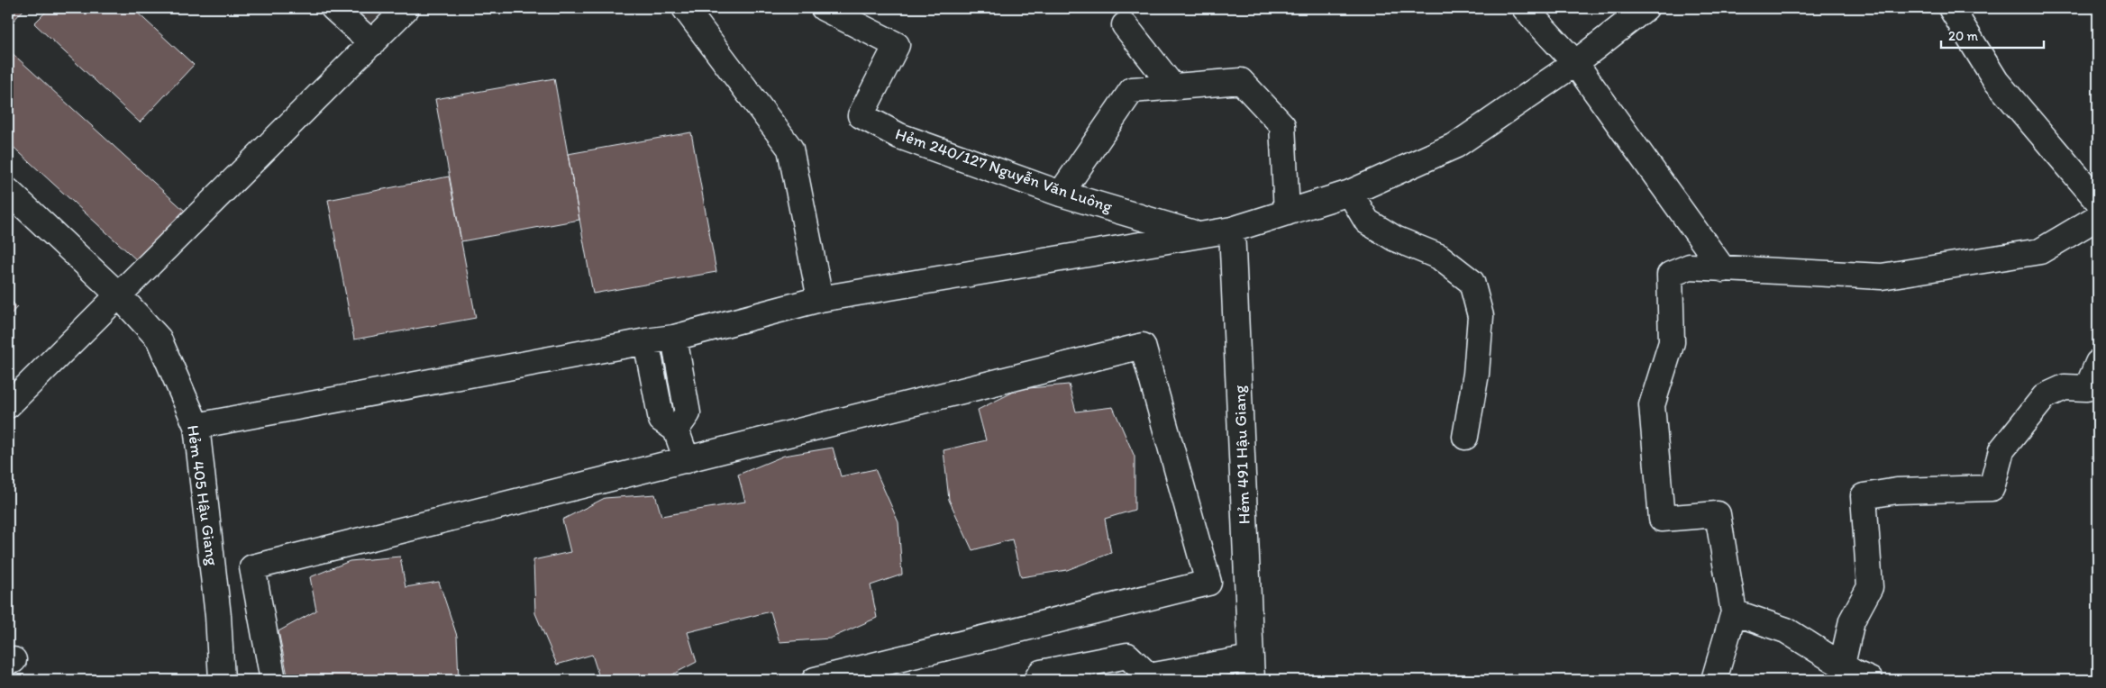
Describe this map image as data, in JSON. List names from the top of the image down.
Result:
{
  "streets": {
    "street": ["Hẻm 240/127 Nguyễn Văn Luông", "Hẻm 491 Hậu Giang", "Hẻm 405 Hậu Giang"]
  },
  "crossings": [
    ["Hẻm 240/127 Nguyễn Văn Luông", "Hẻm 491 Hậu Giang"],
    ["Hẻm 240/127 Nguyễn Văn Luông", "Hẻm 405 Hậu Giang"]
  ],
  "scale_bar": "20 m"
}
